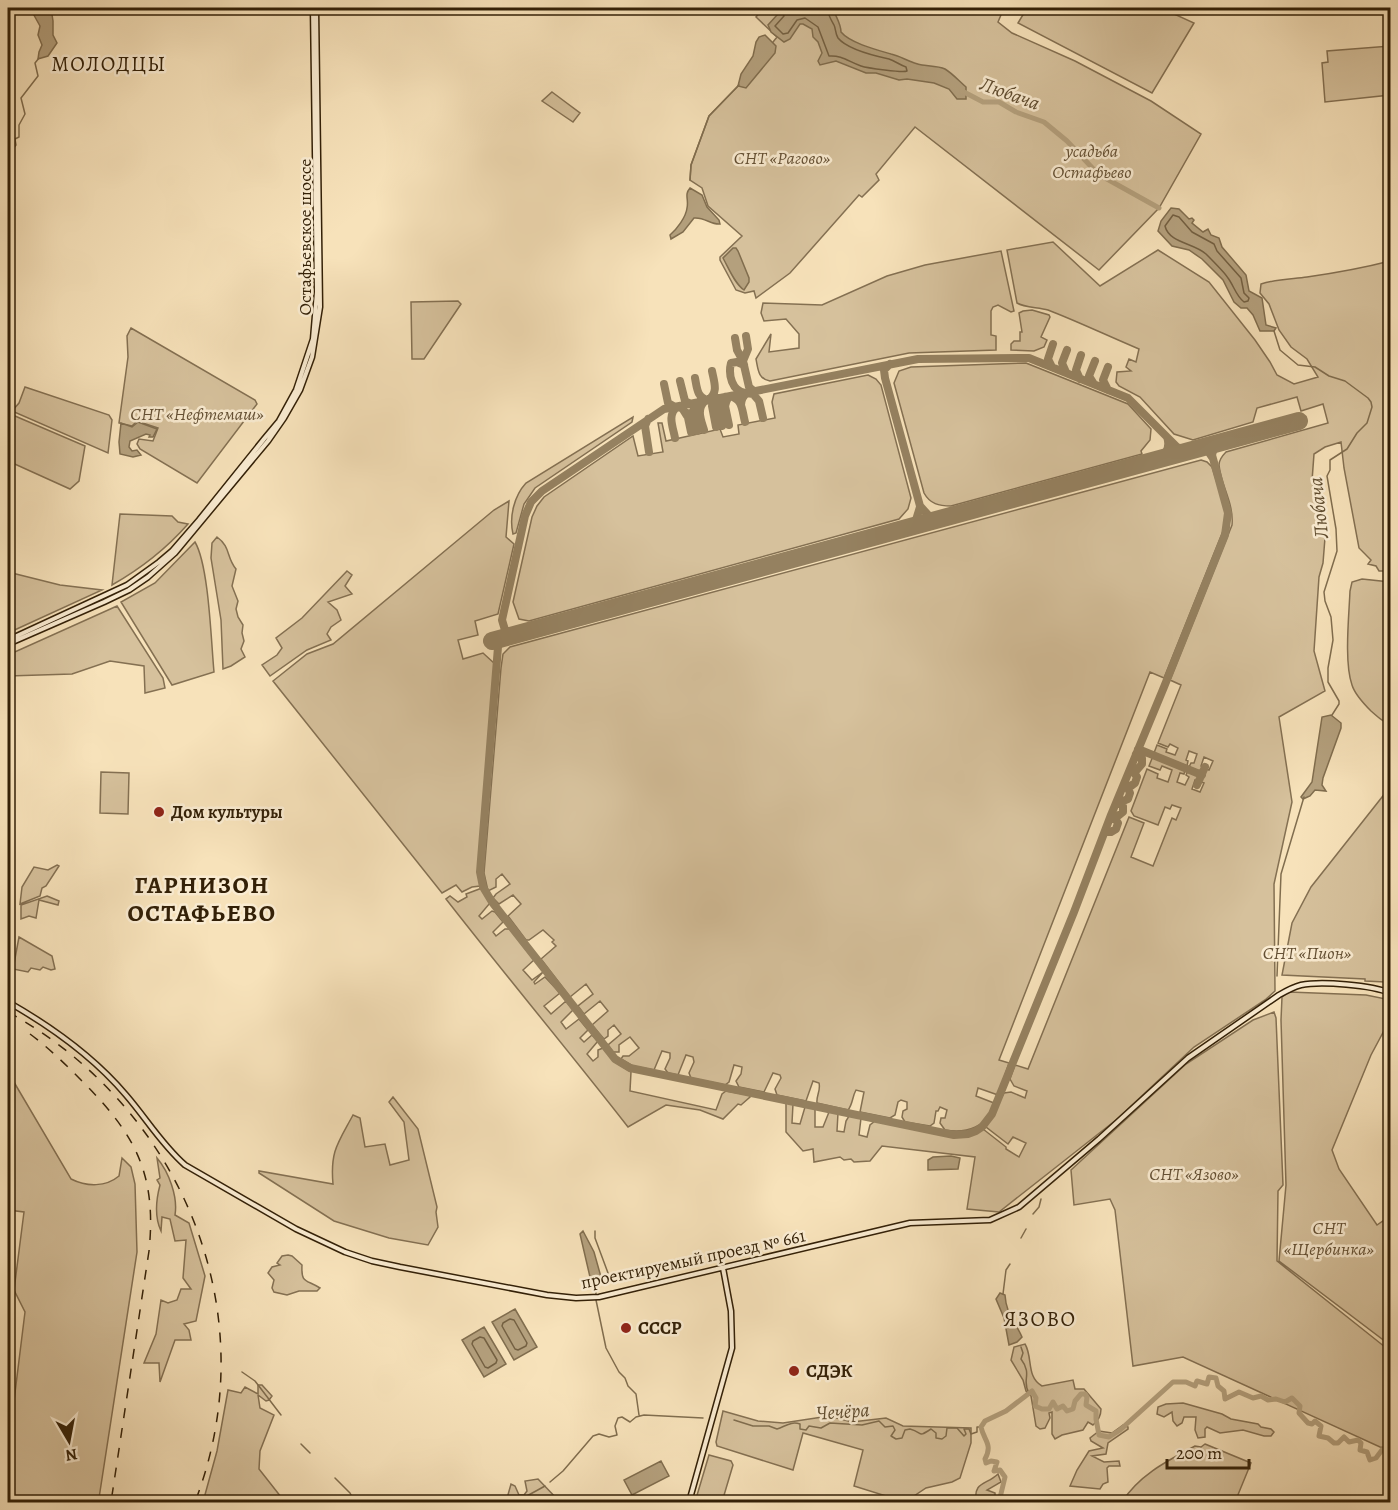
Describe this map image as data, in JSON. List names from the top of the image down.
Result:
{
  "streets": {
    "main road": ["Остафьевское шоссе", "проектируемый проезд № 661"]
  },
  "districts": ["МОЛОДЦЫ", "ГАРНИЗОН ОСТАФЬЕВО", "ЯЗОВО"],
  "water": ["Любача", "Чечёра"],
  "parks": [
    "усадьба Остафьево",
    "СНТ «Рагово»",
    "СНТ «Нефтемаш»",
    "СНТ «Пион»",
    "СНТ «Язово»",
    "СНТ «Щербинка»"
  ],
  "places": ["Дом культуры", "СССР", "СДЭК"],
  "scale_bar": "200 m",
  "north": "bottom"
}
